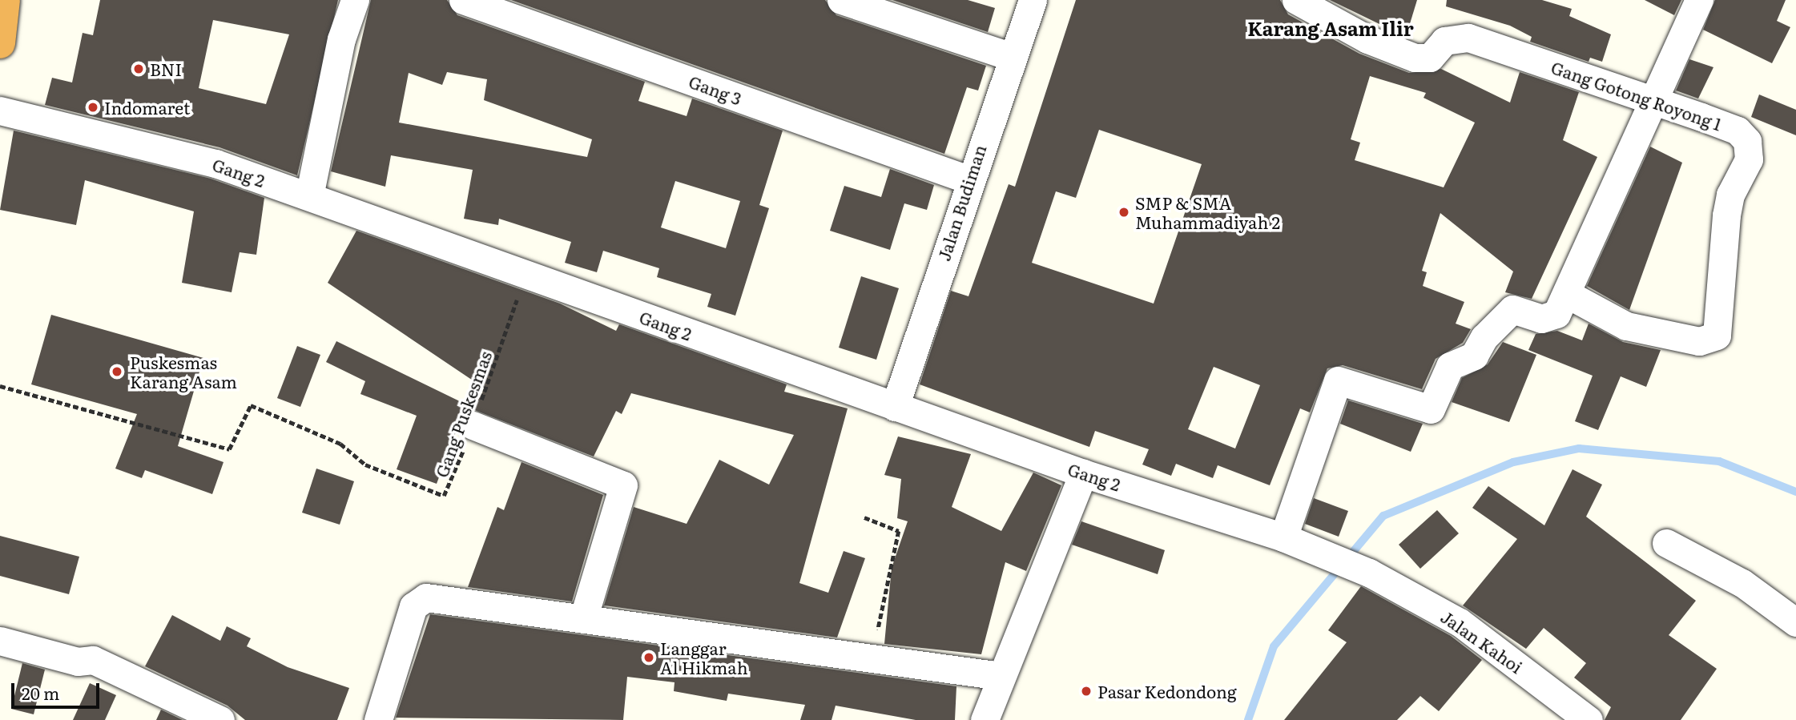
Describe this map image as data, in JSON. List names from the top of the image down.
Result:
{
  "streets": {
    "street": [
      "Gang 3",
      "Gang Gotong Royong 1",
      "Gang 2",
      "Jalan Budiman",
      "Jalan Kahoi"
    ],
    "path": ["Gang Puskesmas"]
  },
  "crossings": [
    ["Gang 3", "Jalan Budiman"],
    ["Gang 2", "Jalan Budiman"],
    ["Gang 2", "Gang Puskesmas"],
    ["Gang 2", "Jalan Kahoi"]
  ],
  "districts": ["Karang Asam Ilir"],
  "places": [
    "BNI",
    "Indomaret",
    "SMP & SMA Muhammadiyah 2",
    "Puskesmas Karang Asam",
    "Langgar Al Hikmah",
    "Pasar Kedondong"
  ],
  "scale_bar": "20 m"
}
